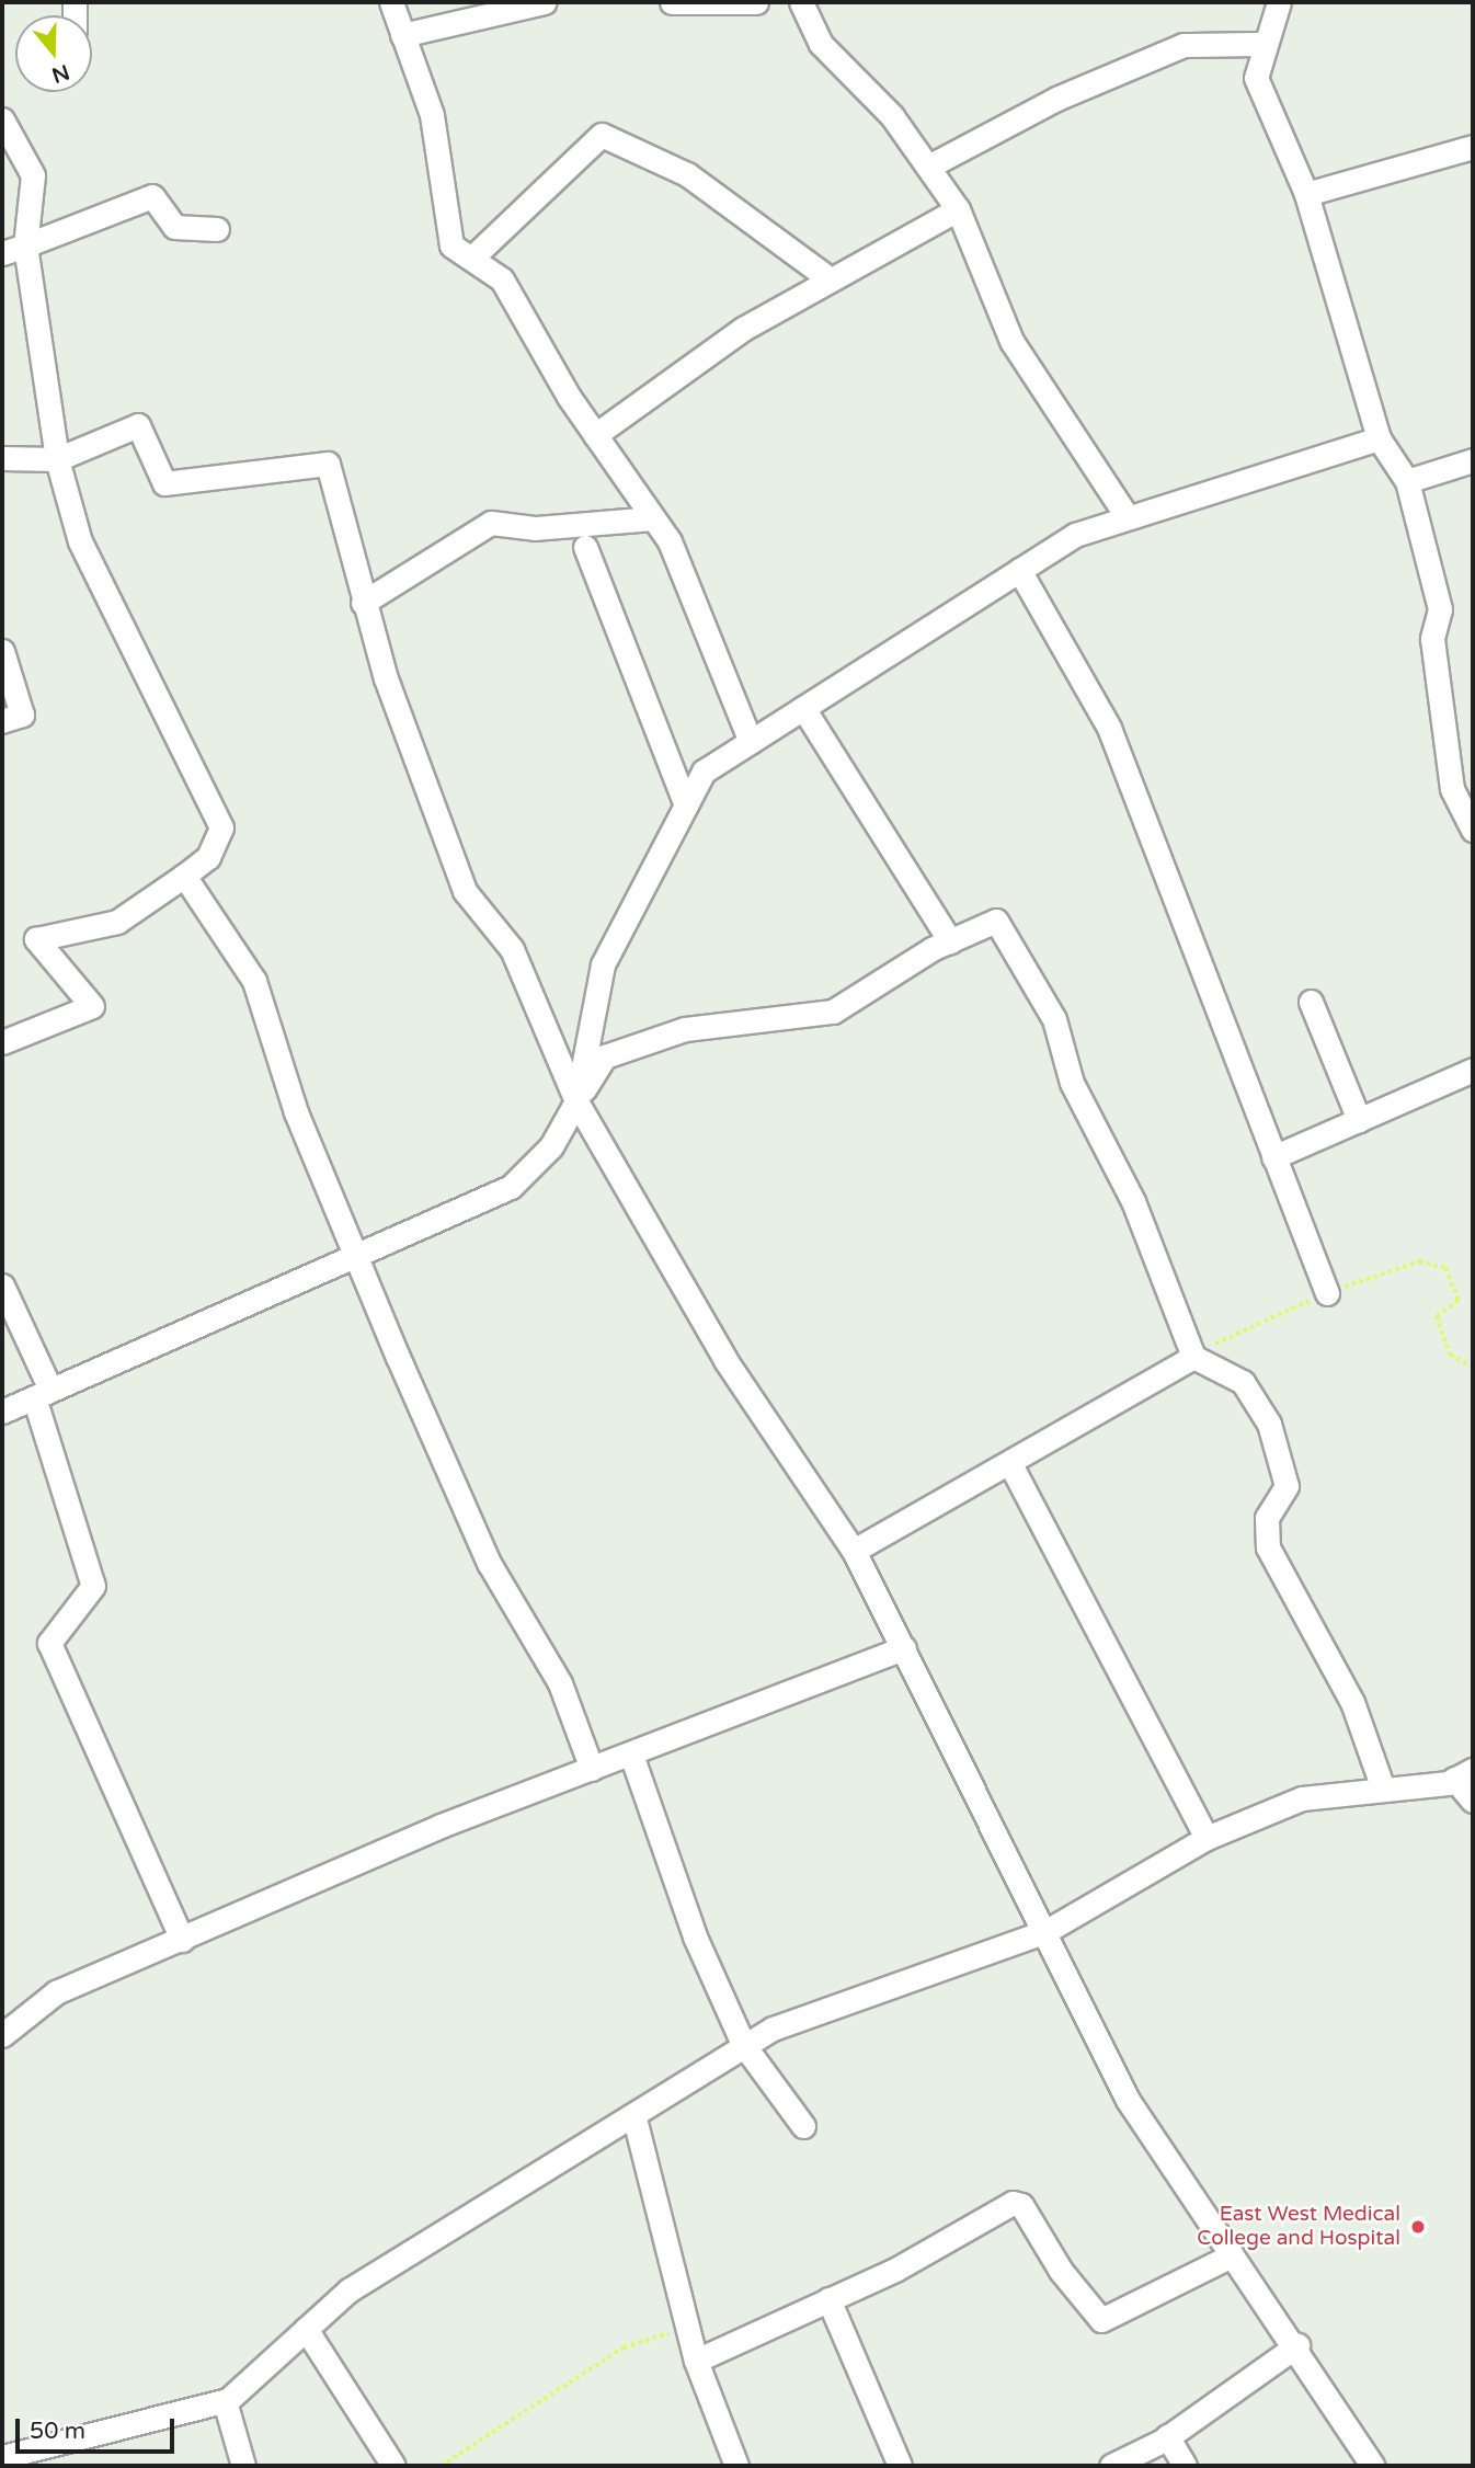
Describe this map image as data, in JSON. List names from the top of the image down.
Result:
{
  "places": ["East West Medical College and Hospital"],
  "scale_bar": "50 m",
  "north": "bottom"
}
